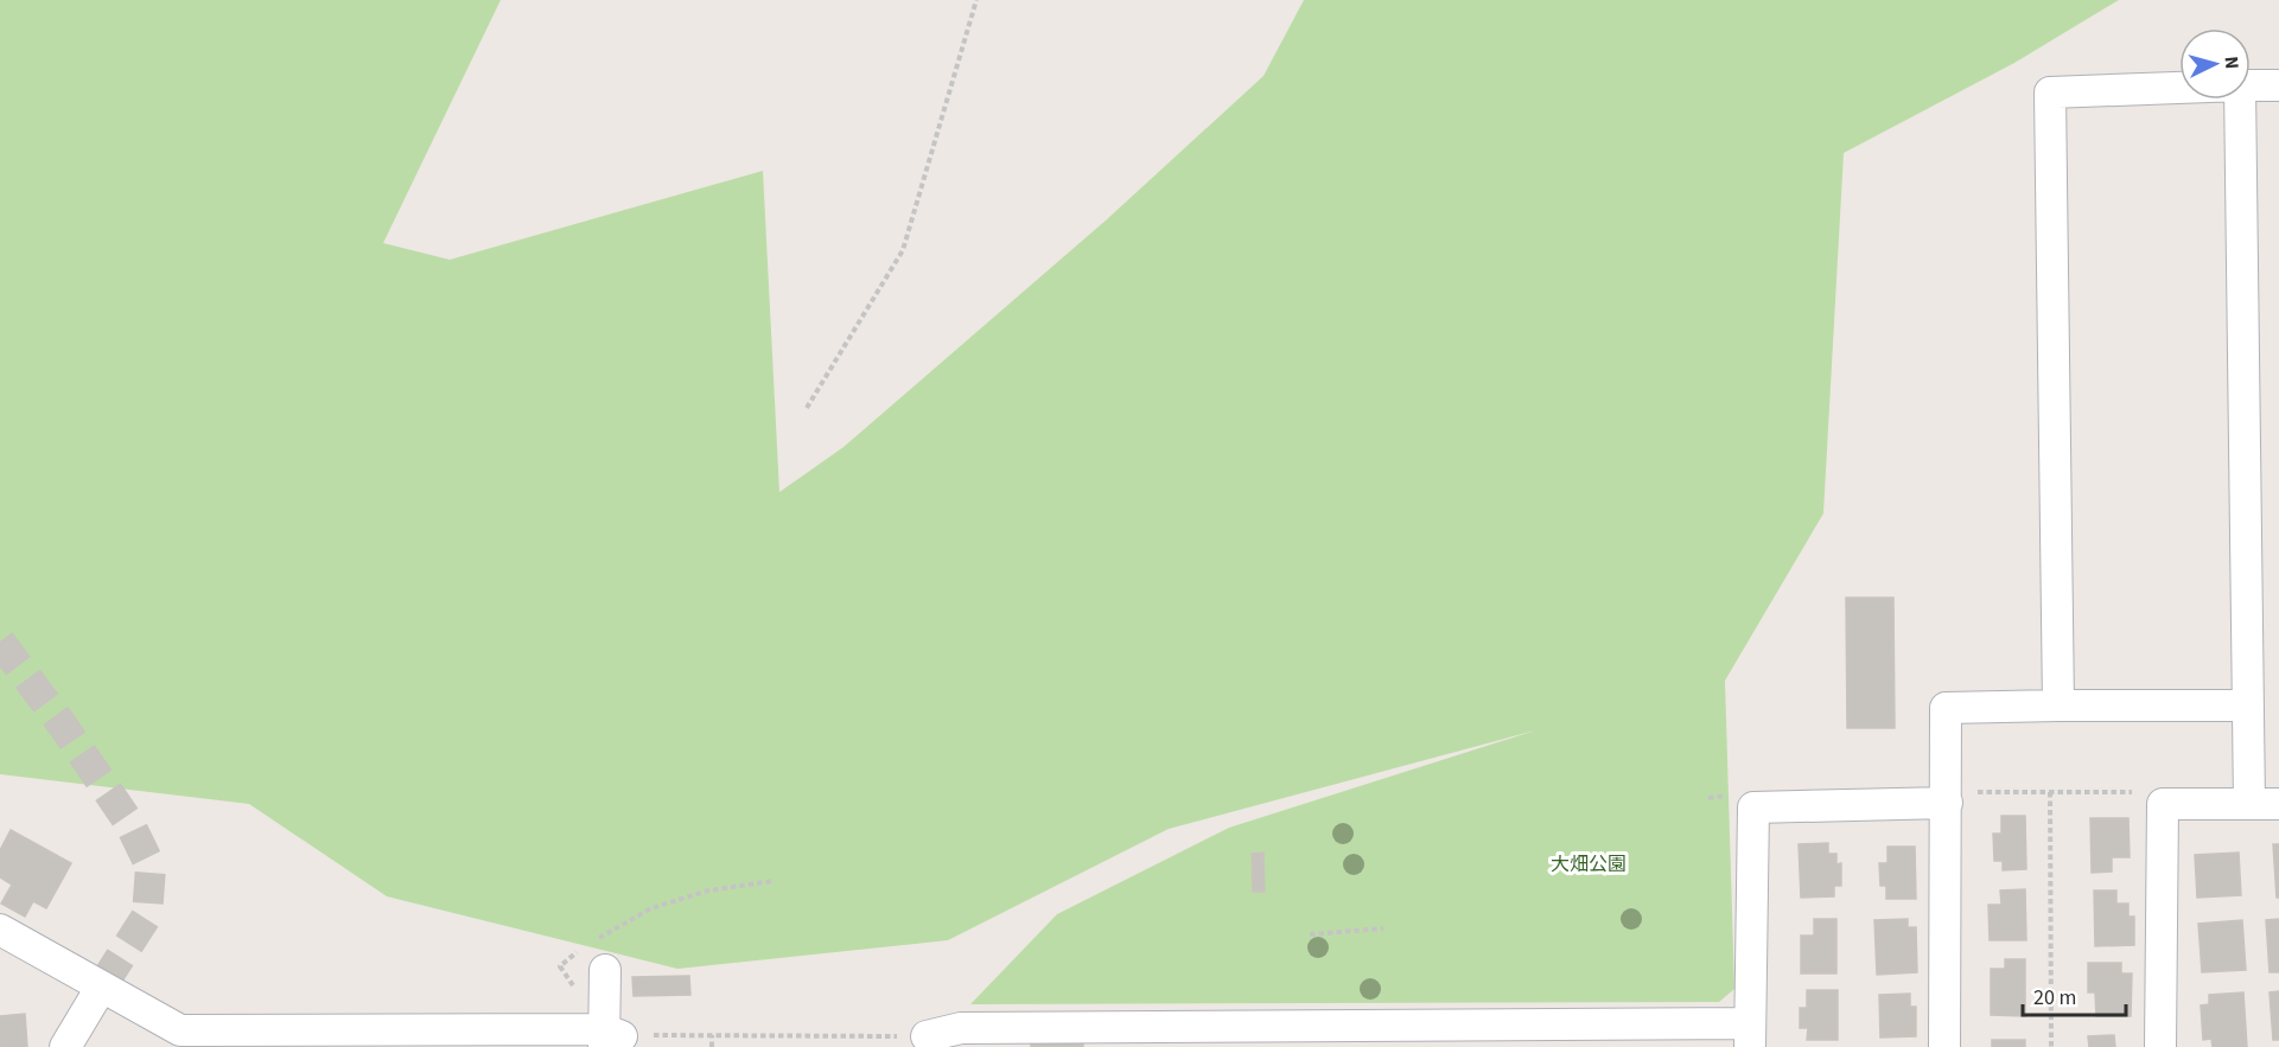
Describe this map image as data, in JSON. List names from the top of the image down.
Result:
{
  "parks": ["大畑公園"],
  "scale_bar": "20 m",
  "north": "right"
}
